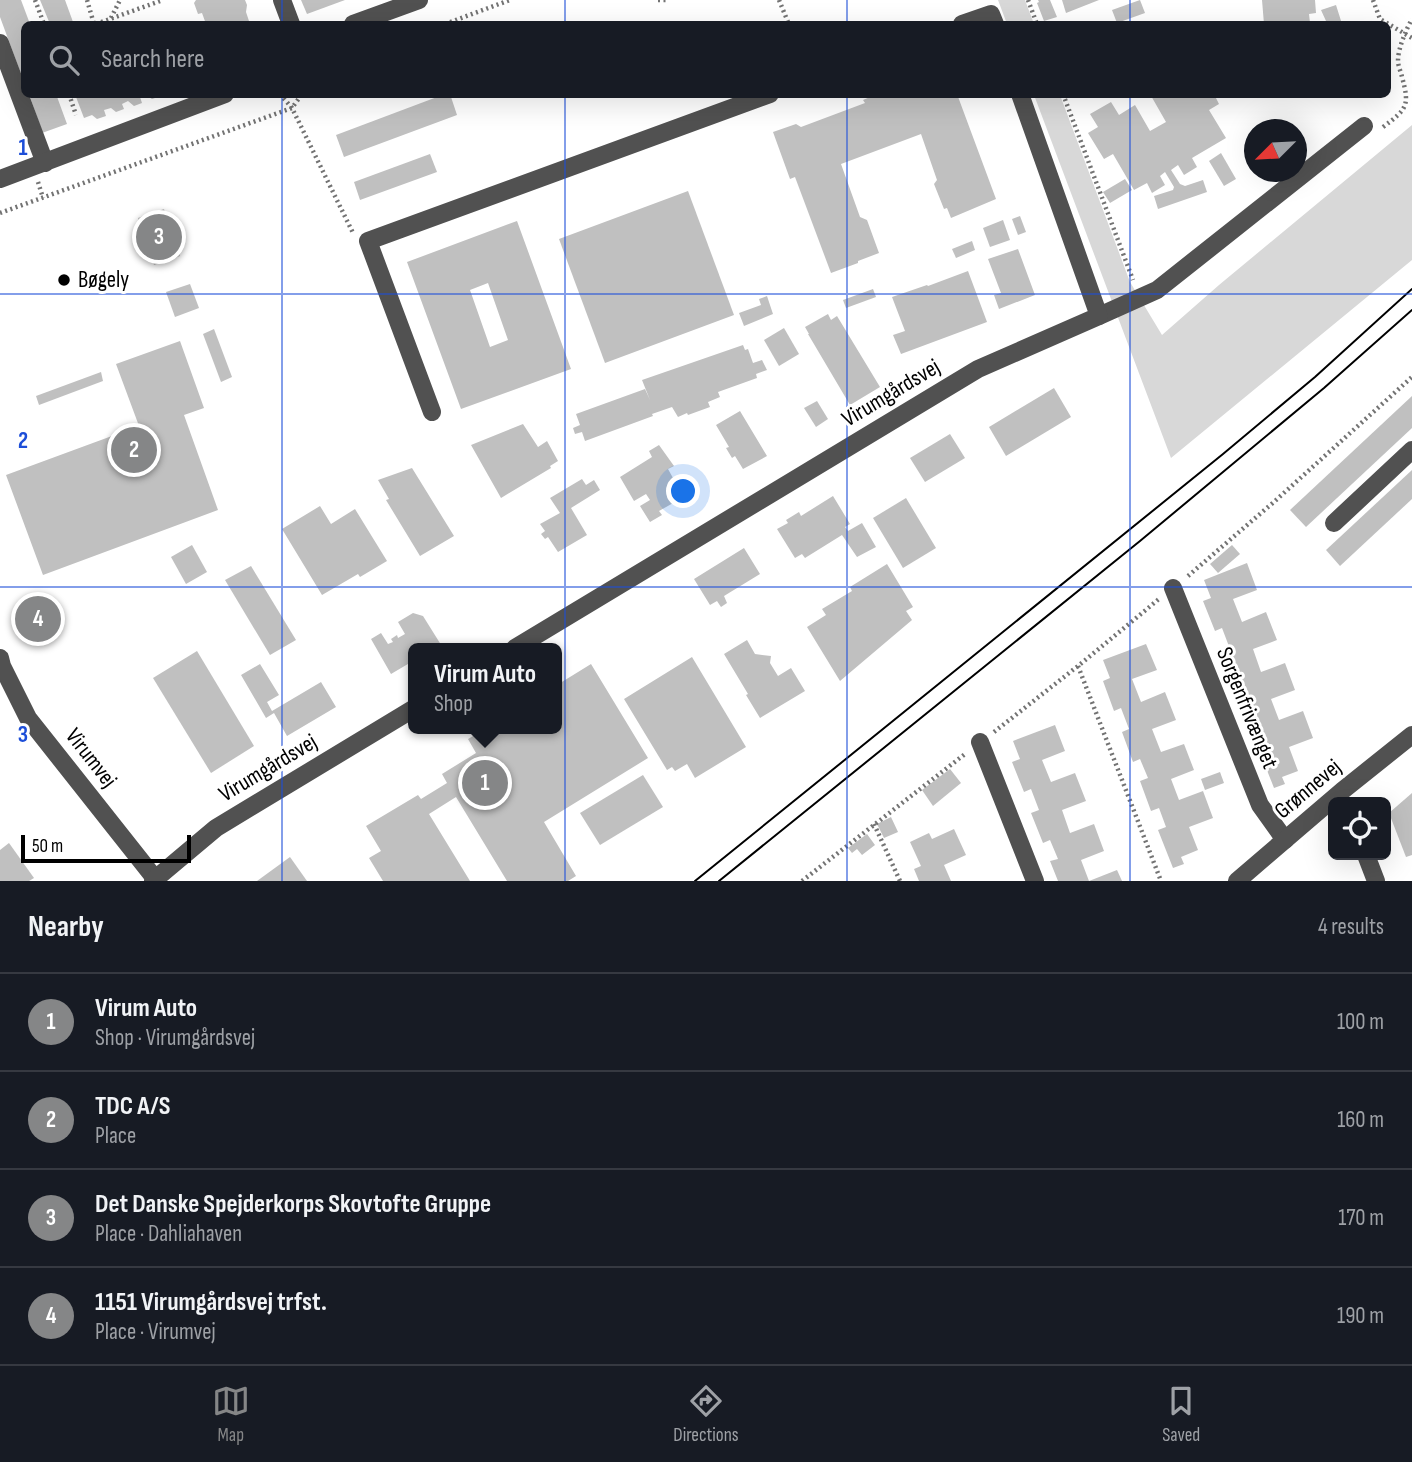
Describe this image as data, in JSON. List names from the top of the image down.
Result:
{
  "streets": {
    "street": [
      "Virumgårdsvej",
      "Sorgenfrivænget",
      "Virumvej",
      "Grønnevej"
    ]
  },
  "crossings": [
    ["Virumgårdsvej", "Virumvej"],
    ["Sorgenfrivænget", "Grønnevej"]
  ],
  "places": ["Bøgely"],
  "scale_bar": "50 m",
  "north": "bottom left",
  "page": {
    "search": "Search here",
    "pins": [
      "3",
      "2",
      "4",
      "1"
    ],
    "popup": ["Virum Auto", "Shop"],
    "scale": "50 m",
    "heading": ["Nearby", "4 results"],
    "list": [
      {
        "mark": "1",
        "name": "Virum Auto",
        "note": "Shop · Virumgårdsvej",
        "value": "100 m"
      },
      {
        "mark": "2",
        "name": "TDC A/S",
        "note": "Place",
        "value": "160 m"
      },
      {
        "mark": "3",
        "name": "Det Danske Spejderkorps Skovtofte Gruppe",
        "note": "Place · Dahliahaven",
        "value": "170 m"
      },
      {
        "mark": "4",
        "name": "1151 Virumgårdsvej trfst.",
        "note": "Place · Virumvej",
        "value": "190 m"
      }
    ],
    "nav": ["Map", "Directions", "Saved"]
  },
  "grid": {
    "rows": ["1", "2", "3"]
  }
}
